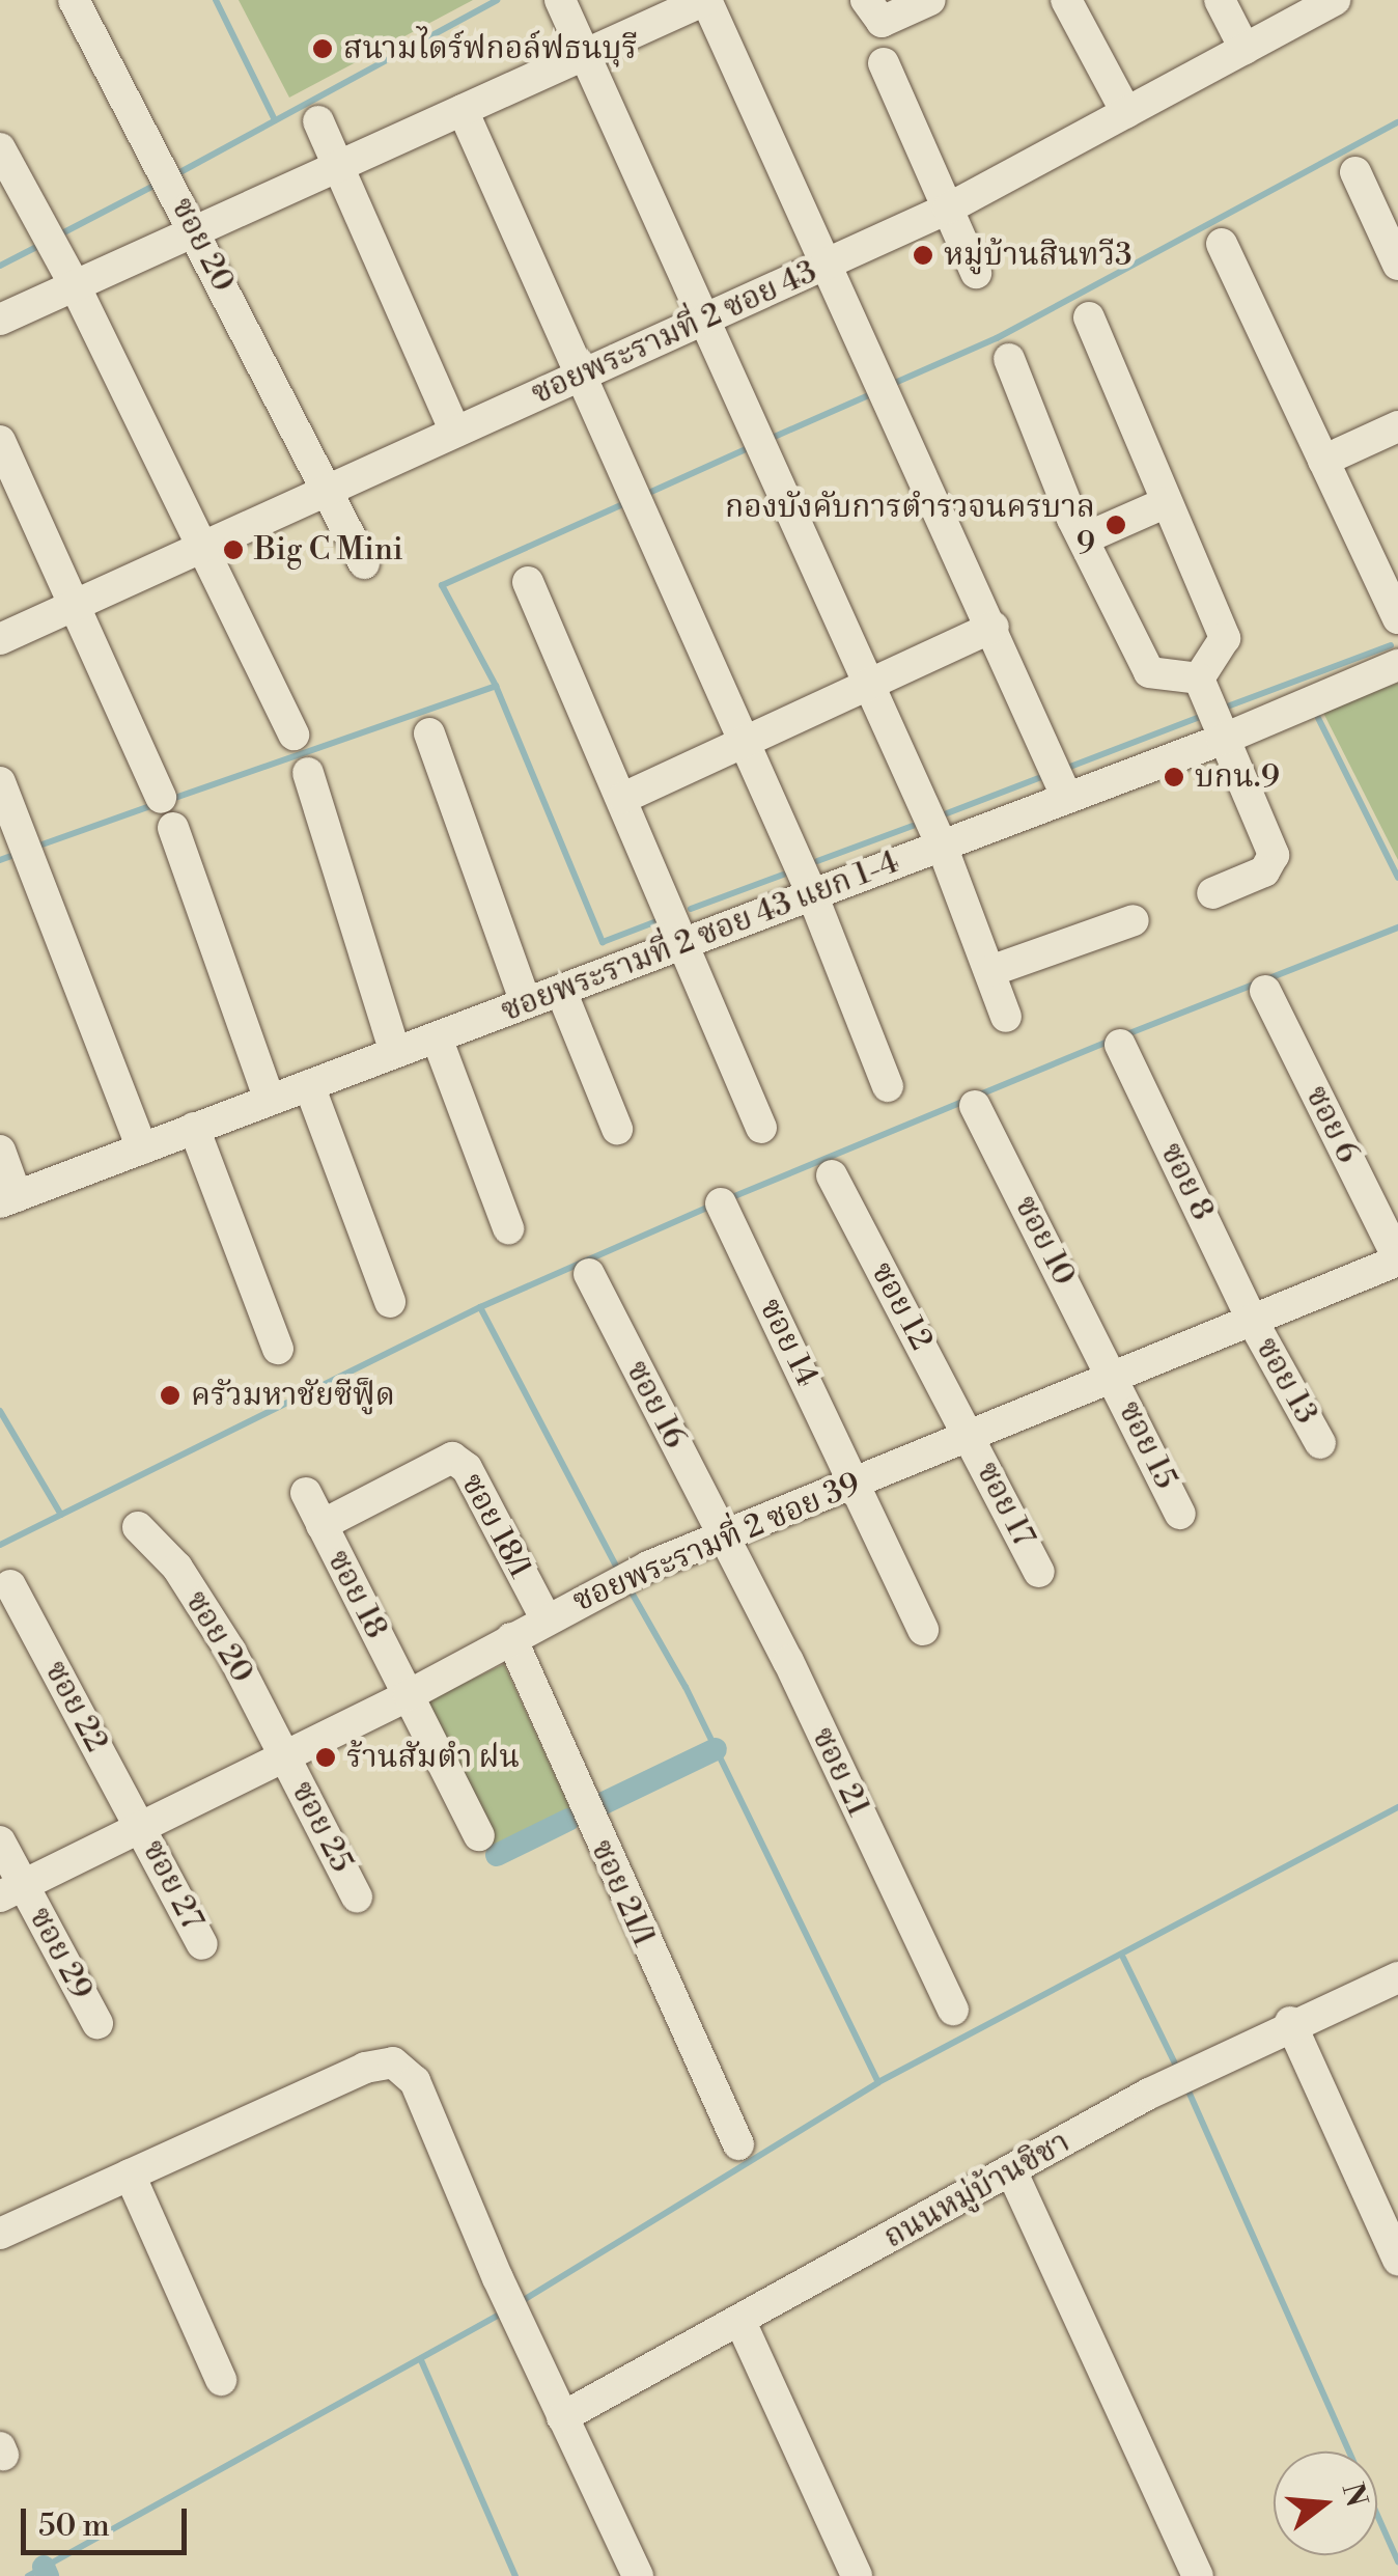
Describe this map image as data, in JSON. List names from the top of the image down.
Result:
{
  "streets": {
    "street": [
      "ซอย 20",
      "ซอยพระรามที่ 2 ซอย 43",
      "ซอยพระรามที่ 2 ซอย 43 แยก 1-4",
      "ซอย 6",
      "ซอย 8",
      "ซอย 10",
      "ซอย 12",
      "ซอย 14",
      "ซอย 13",
      "ซอย 16",
      "ซอย 15",
      "ซอย 17",
      "ซอย 18/1",
      "ซอยพระรามที่ 2 ซอย 39",
      "ซอย 18",
      "ซอย 22",
      "ซอย 21",
      "ซอย 25",
      "ซอย 27",
      "ซอย 21/1",
      "ซอย 29",
      "ถนนหมู่บ้านชิชา"
    ]
  },
  "crossings": [
    ["ซอย 20", "ซอยพระรามที่ 2 ซอย 43"],
    ["ซอย 20", "ซอยพระรามที่ 2 ซอย 39"],
    ["ซอย 20", "ซอย 25"],
    ["ซอย 6", "ซอยพระรามที่ 2 ซอย 39"],
    ["ซอย 8", "ซอย 13"],
    ["ซอย 8", "ซอยพระรามที่ 2 ซอย 39"],
    ["ซอย 10", "ซอย 15"],
    ["ซอย 10", "ซอยพระรามที่ 2 ซอย 39"],
    ["ซอย 12", "ซอย 17"],
    ["ซอย 12", "ซอยพระรามที่ 2 ซอย 39"],
    ["ซอย 14", "ซอยพระรามที่ 2 ซอย 39"],
    ["ซอย 13", "ซอยพระรามที่ 2 ซอย 39"],
    ["ซอย 16", "ซอยพระรามที่ 2 ซอย 39"],
    ["ซอย 16", "ซอย 21"],
    ["ซอย 15", "ซอยพระรามที่ 2 ซอย 39"],
    ["ซอย 17", "ซอยพระรามที่ 2 ซอย 39"],
    ["ซอย 18/1", "ซอยพระรามที่ 2 ซอย 39"],
    ["ซอย 18/1", "ซอย 18"],
    ["ซอยพระรามที่ 2 ซอย 39", "ซอย 18"],
    ["ซอยพระรามที่ 2 ซอย 39", "ซอย 22"],
    ["ซอยพระรามที่ 2 ซอย 39", "ซอย 21"],
    ["ซอยพระรามที่ 2 ซอย 39", "ซอย 25"],
    ["ซอยพระรามที่ 2 ซอย 39", "ซอย 27"],
    ["ซอยพระรามที่ 2 ซอย 39", "ซอย 21/1"],
    ["ซอยพระรามที่ 2 ซอย 39", "ซอย 29"],
    ["ซอย 22", "ซอย 27"]
  ],
  "places": [
    "สนามไดร์ฟกอล์ฟธนบุรี",
    "หมู่บ้านสินทวี3",
    "กองบังคับการตำรวจนครบาล 9",
    "Big C Mini",
    "บกน.9",
    "ครัวมหาชัยซีฟู็ด",
    "ร้านสัมตำ ฝน"
  ],
  "scale_bar": "50 m",
  "north": "right"
}
